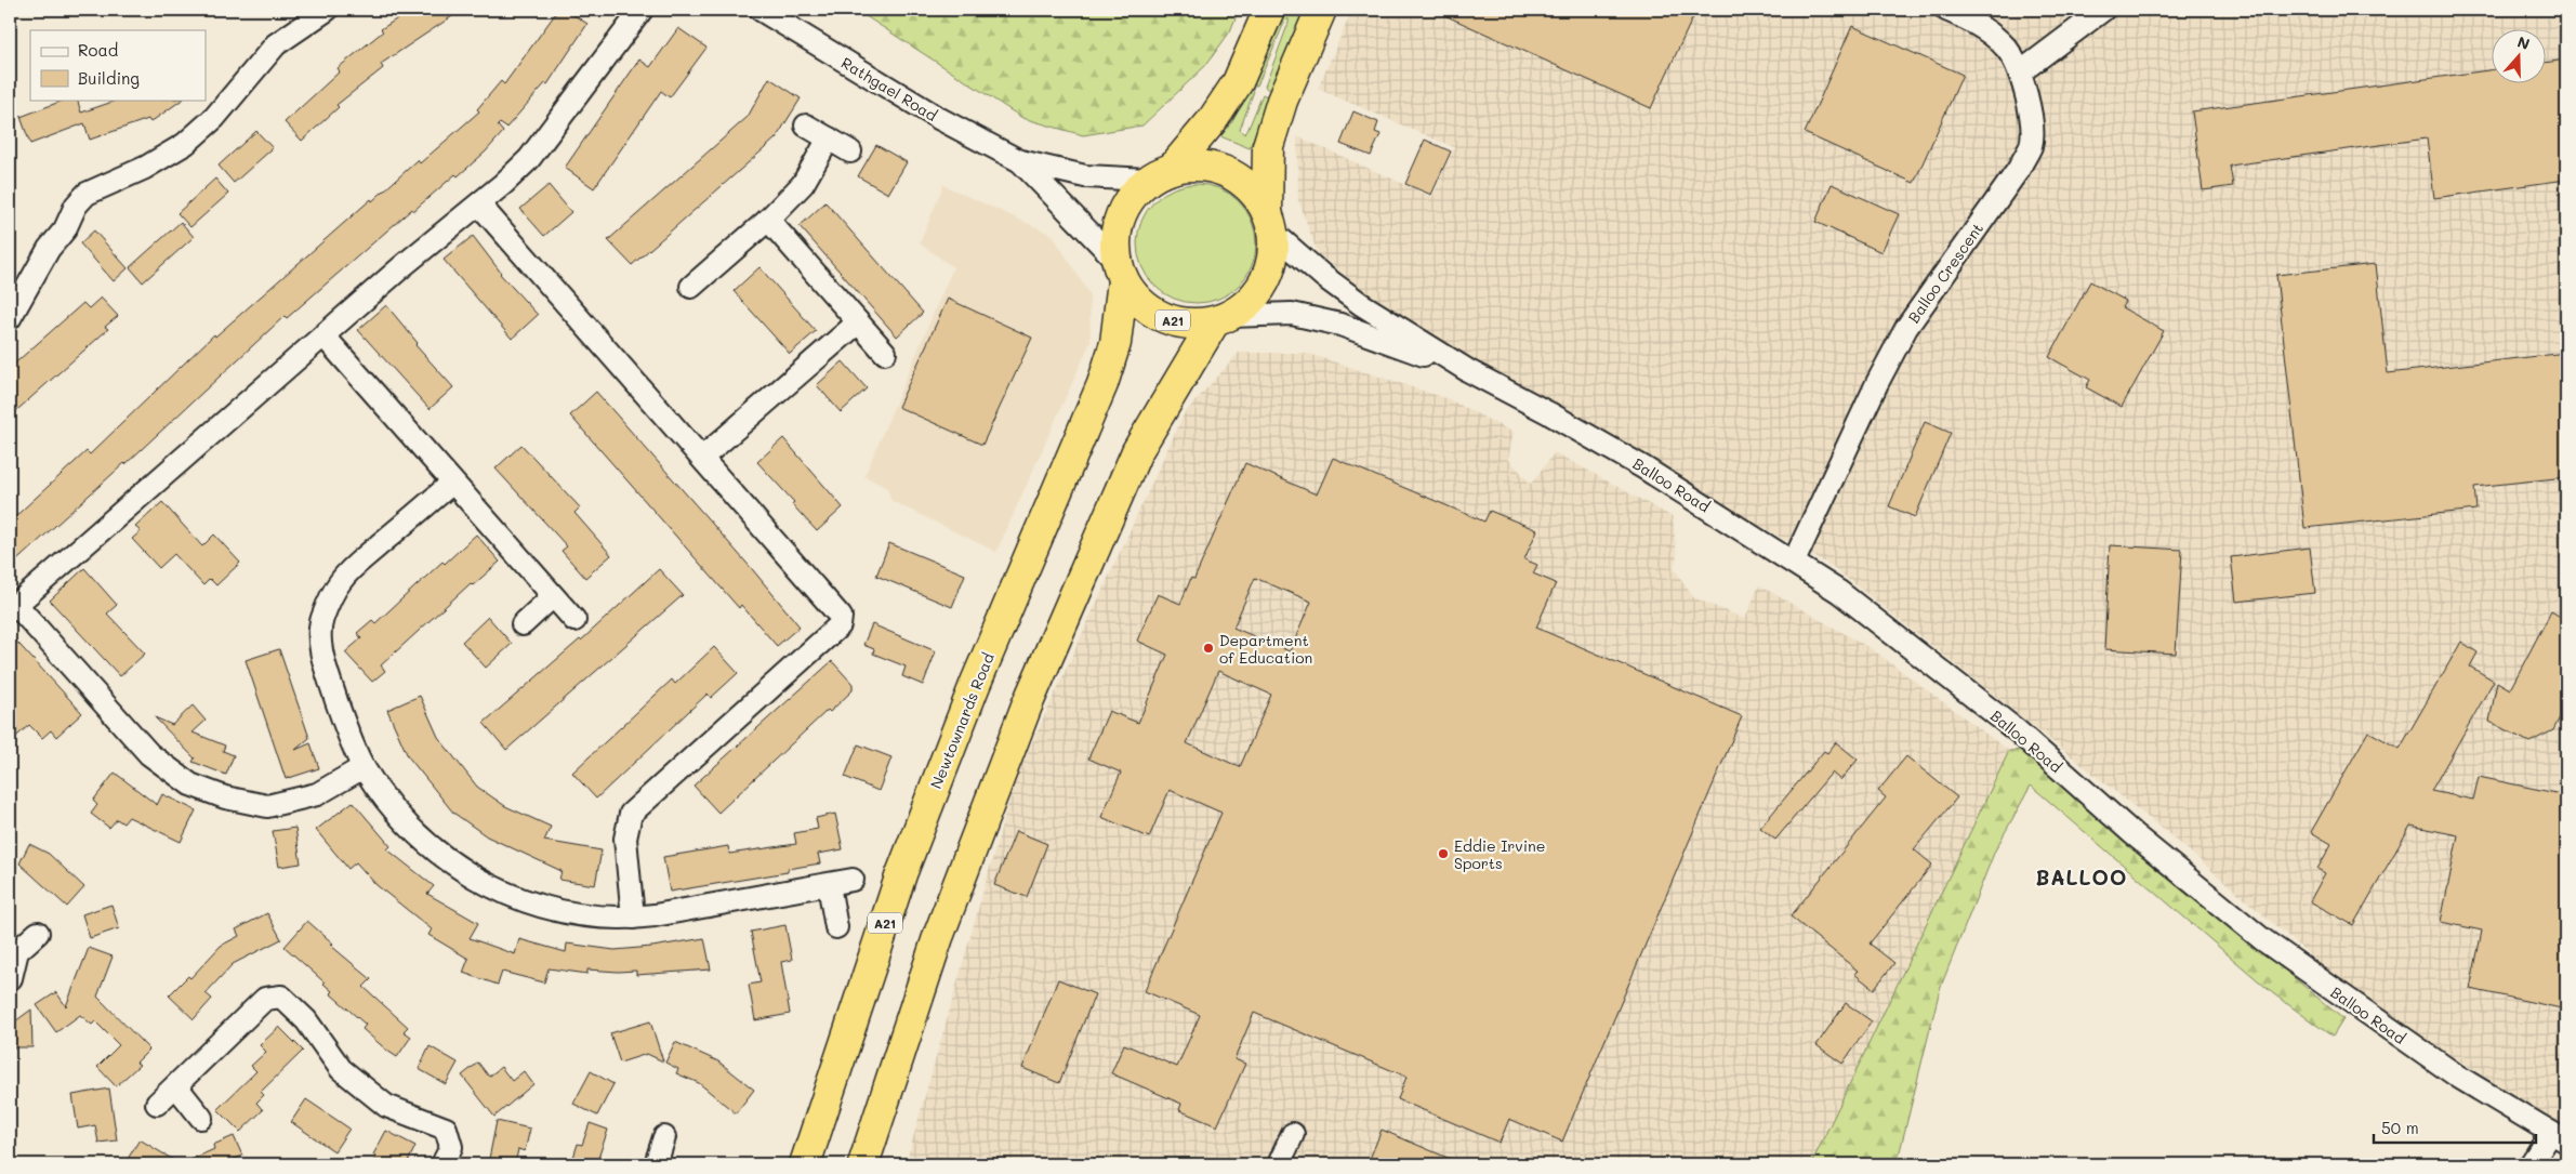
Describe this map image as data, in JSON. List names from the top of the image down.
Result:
{
  "streets": {
    "highway": ["A21", "Newtownards Road"],
    "street": ["Rathgael Road", "Balloo Crescent", "Balloo Road"]
  },
  "crossings": [
    ["Rathgael Road", "A21"],
    ["Rathgael Road", "Balloo Road"],
    ["Rathgael Road", "Newtownards Road"],
    ["Balloo Crescent", "Balloo Road"],
    ["A21", "Balloo Road"],
    ["A21", "Newtownards Road"],
    ["Balloo Road", "Newtownards Road"]
  ],
  "districts": ["BALLOO"],
  "places": ["Department of Education", "Eddie Irvine Sports"],
  "legend": ["Road", "Building"],
  "scale_bar": "50 m",
  "north": "top"
}
